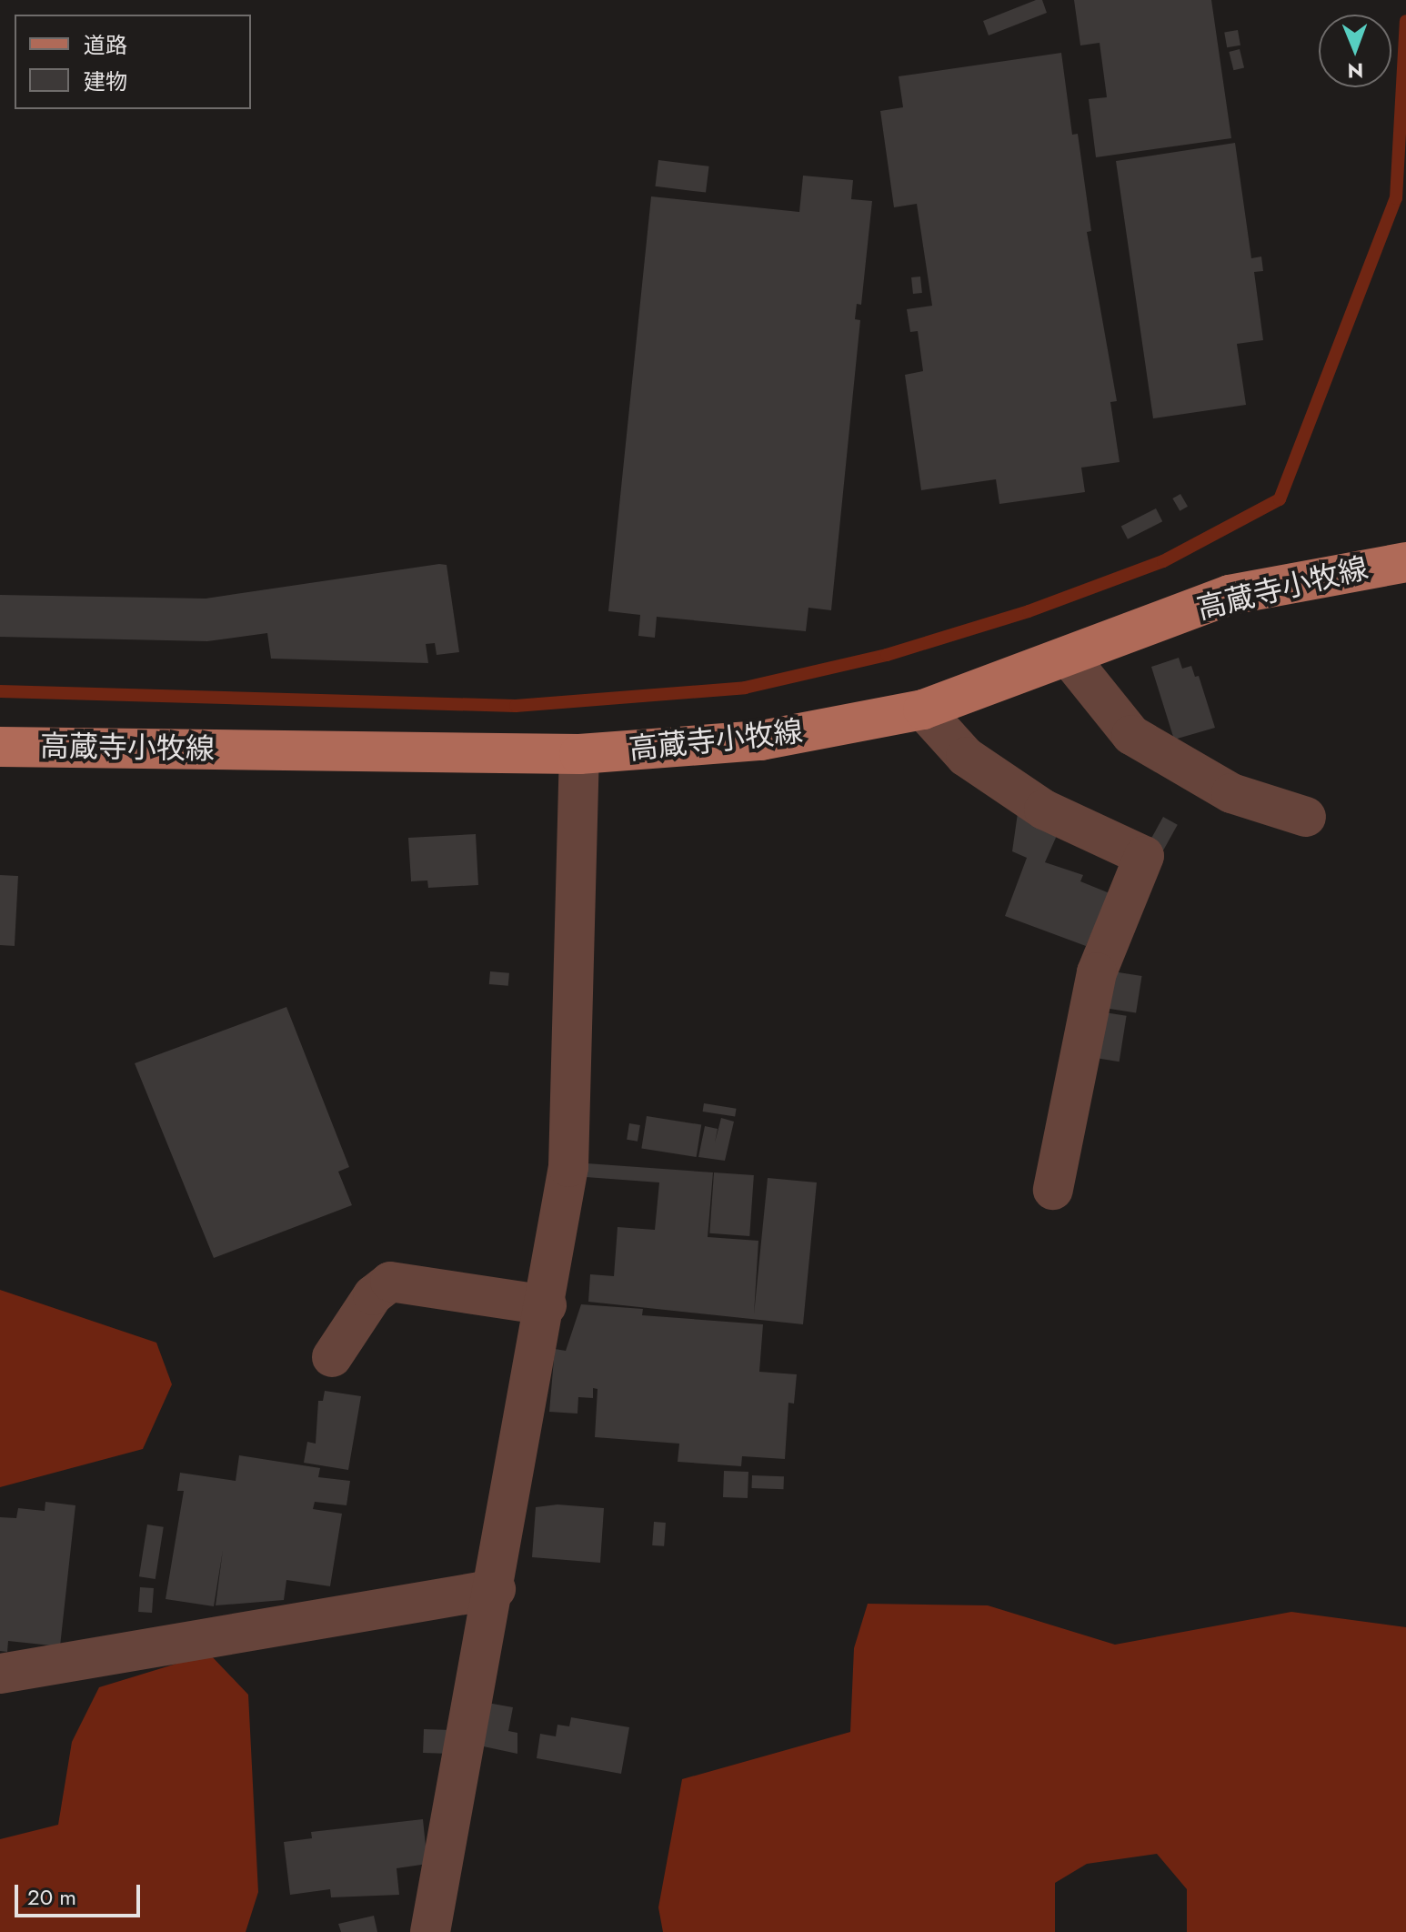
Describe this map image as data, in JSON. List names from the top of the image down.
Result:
{
  "streets": {
    "main road": ["高蔵寺小牧線"]
  },
  "legend": ["道路", "建物"],
  "scale_bar": "20 m",
  "north": "bottom"
}
